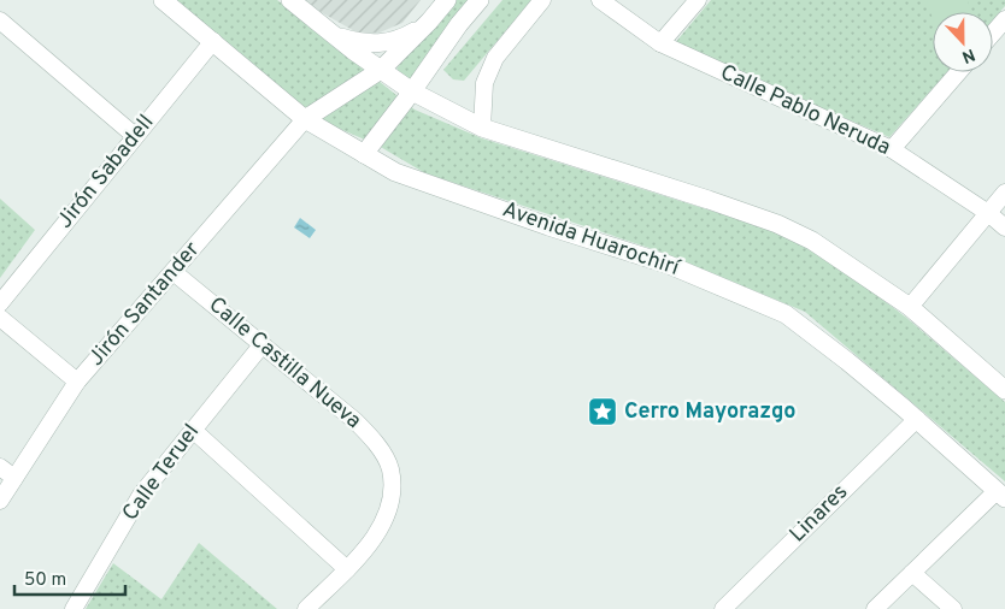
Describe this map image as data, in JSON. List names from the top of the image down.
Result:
{
  "streets": {
    "street": [
      "Calle Pablo Neruda",
      "Jirón Sabadell",
      "Avenida Huarochirí",
      "Jirón Santander",
      "Calle Castilla Nueva",
      "Calle Teruel",
      "Linares"
    ]
  },
  "crossings": [
    ["Jirón Sabadell", "Avenida Huarochirí"],
    ["Avenida Huarochirí", "Jirón Santander"],
    ["Avenida Huarochirí", "Linares"],
    ["Jirón Santander", "Calle Castilla Nueva"],
    ["Calle Castilla Nueva", "Calle Teruel"]
  ],
  "places": {
    "place": ["Cerro Mayorazgo"]
  },
  "scale_bar": "50 m",
  "north": "bottom"
}
